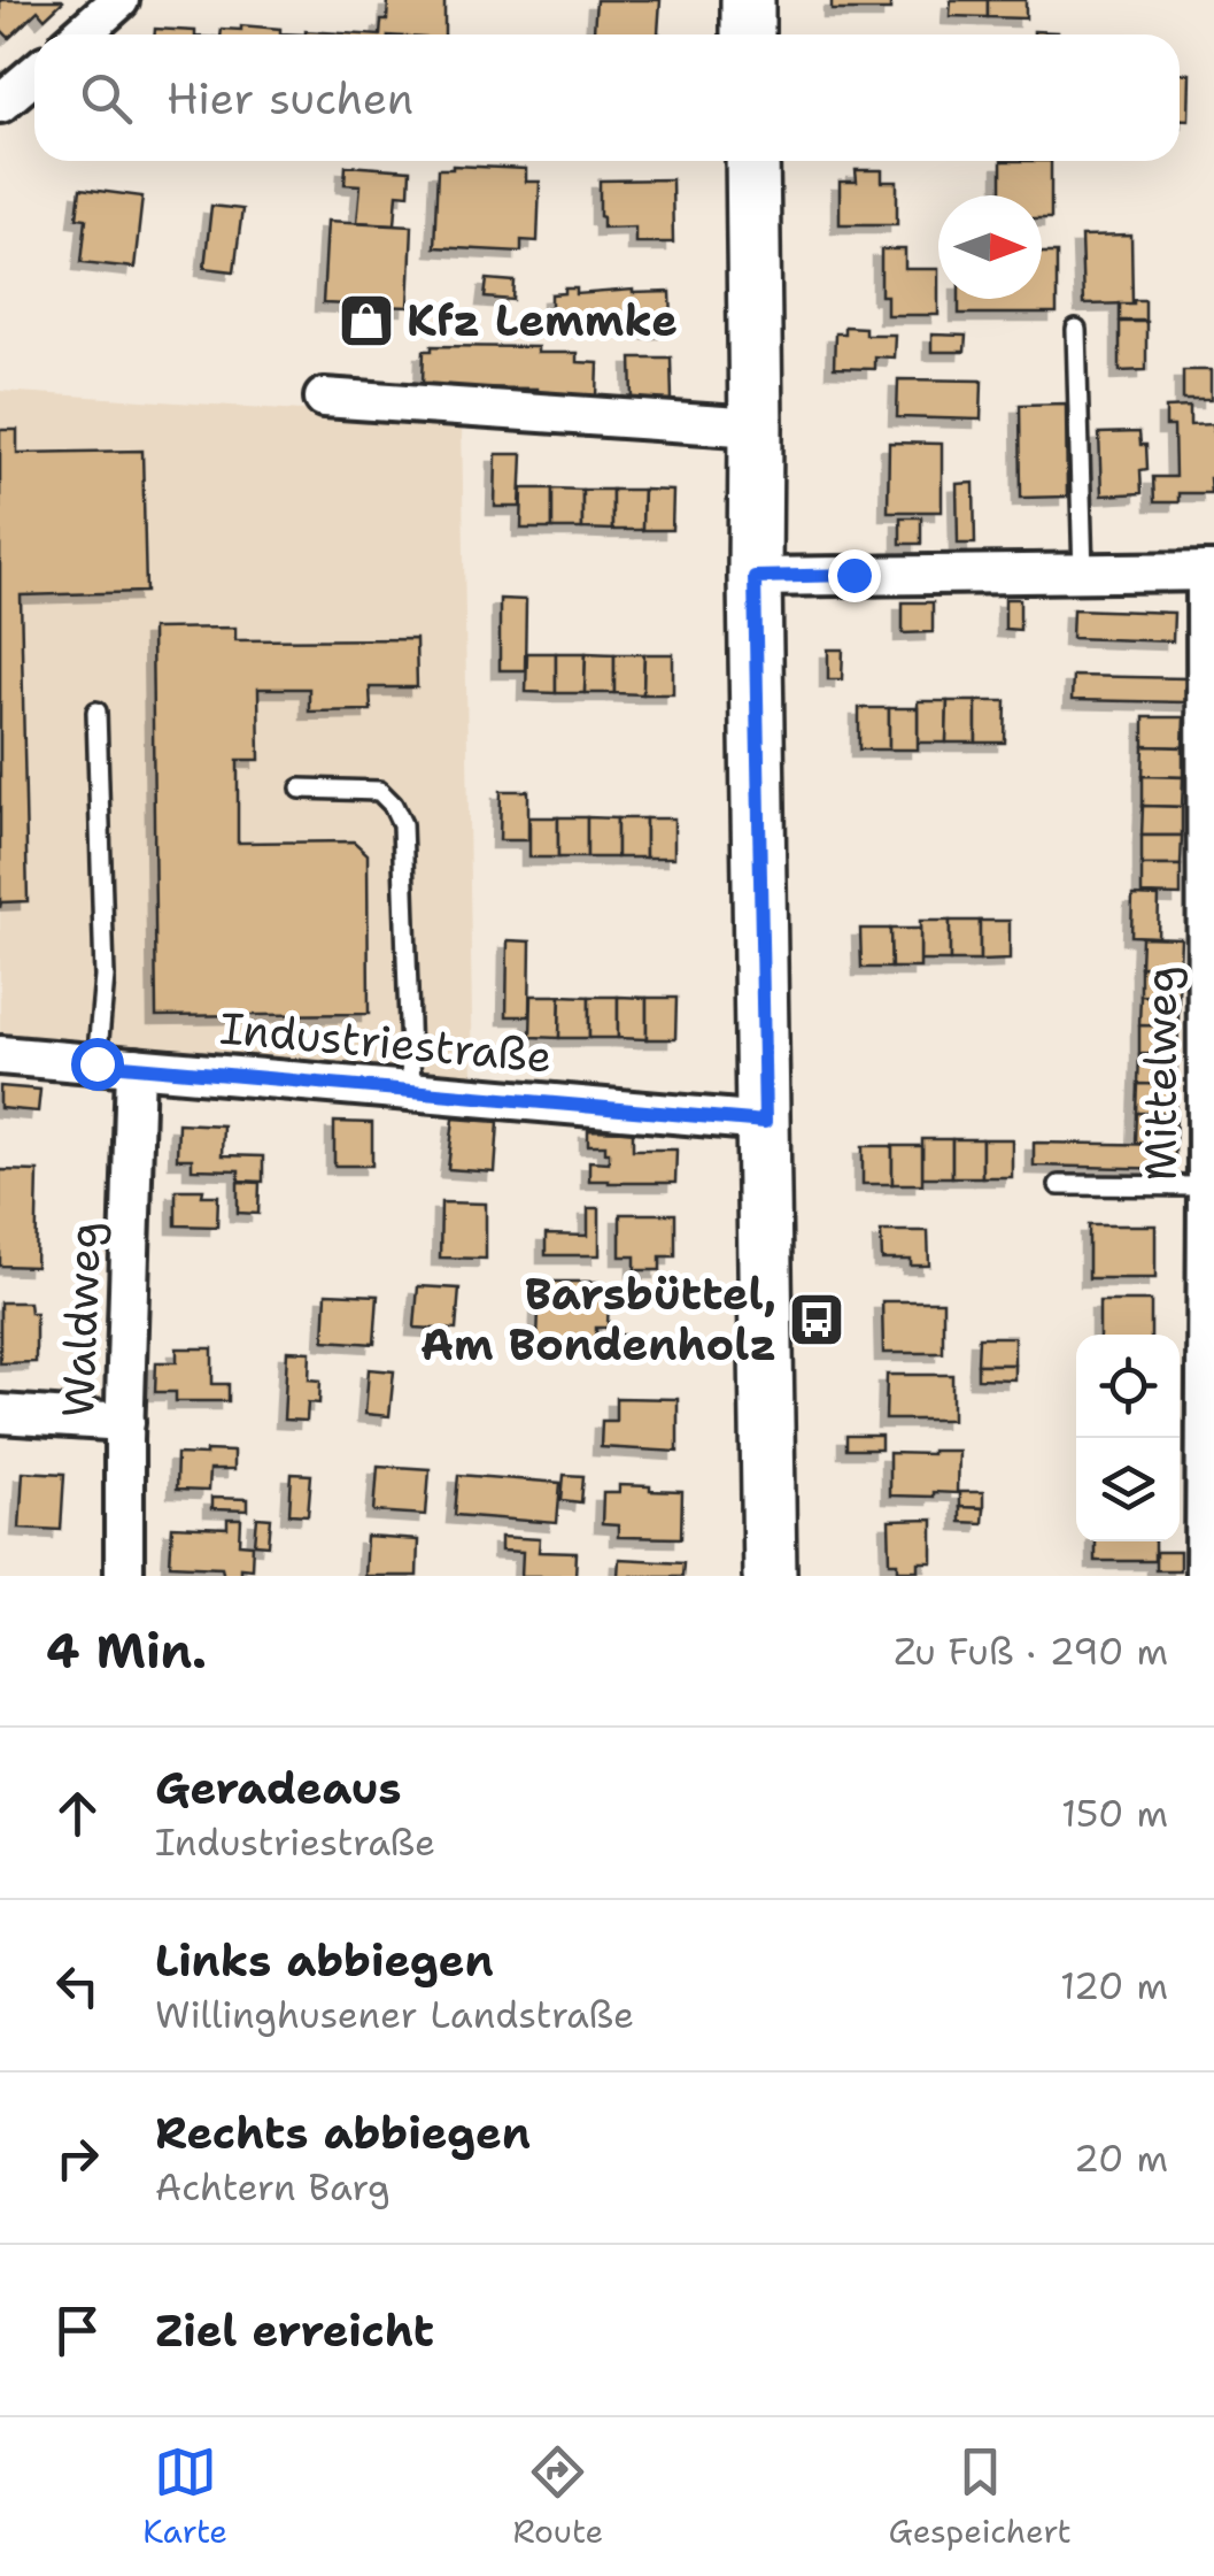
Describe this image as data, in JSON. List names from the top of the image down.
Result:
{
  "streets": {
    "street": ["Industriestraße", "Mittelweg", "Waldweg"]
  },
  "crossings": [
    ["Industriestraße", "Waldweg"]
  ],
  "places": {
    "shop": ["Kfz Lemmke"],
    "bus stop": ["Barsbüttel, Am Bondenholz"]
  },
  "north": "right",
  "page": {
    "search": "Hier suchen",
    "heading": ["4 Min.", "Zu Fuß · 290 m"],
    "list": [
      ["Geradeaus", "Industriestraße", "150 m"],
      ["Links abbiegen", "Willinghusener Landstraße", "120 m"],
      ["Rechts abbiegen", "Achtern Barg", "20 m"],
      "Ziel erreicht"
    ],
    "nav": ["Karte", "Route", "Gespeichert"]
  }
}
